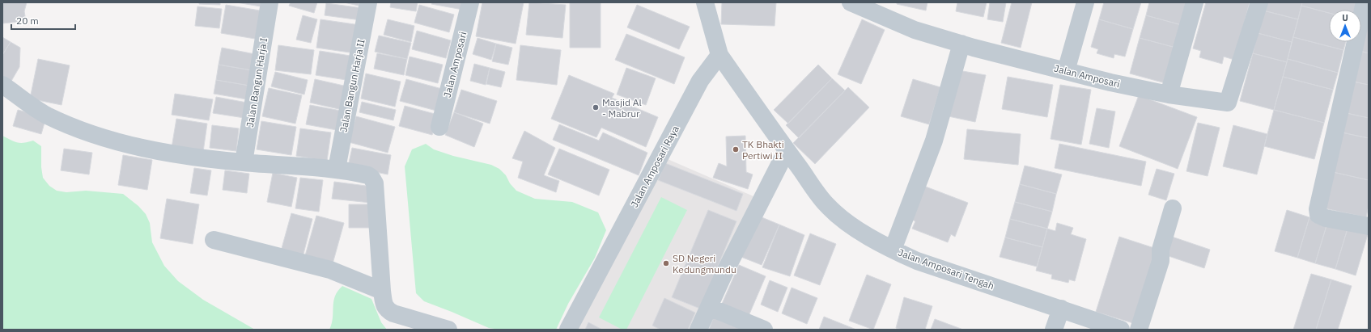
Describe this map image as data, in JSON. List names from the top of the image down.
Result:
{
  "streets": {
    "street": [
      "Jalan Amposari",
      "Jalan Bangun Harja I",
      "Jalan Bangun Harja II",
      "Jalan Amposari Raya",
      "Jalan Amposari Tengah"
    ]
  },
  "crossings": [
    ["Jalan Amposari Raya", "Jalan Amposari Tengah"]
  ],
  "places": ["Masjid Al - Mabrur", "TK Bhakti Pertiwi II", "SD Negeri Kedungmundu"],
  "scale_bar": "20 m",
  "north": "top"
}
